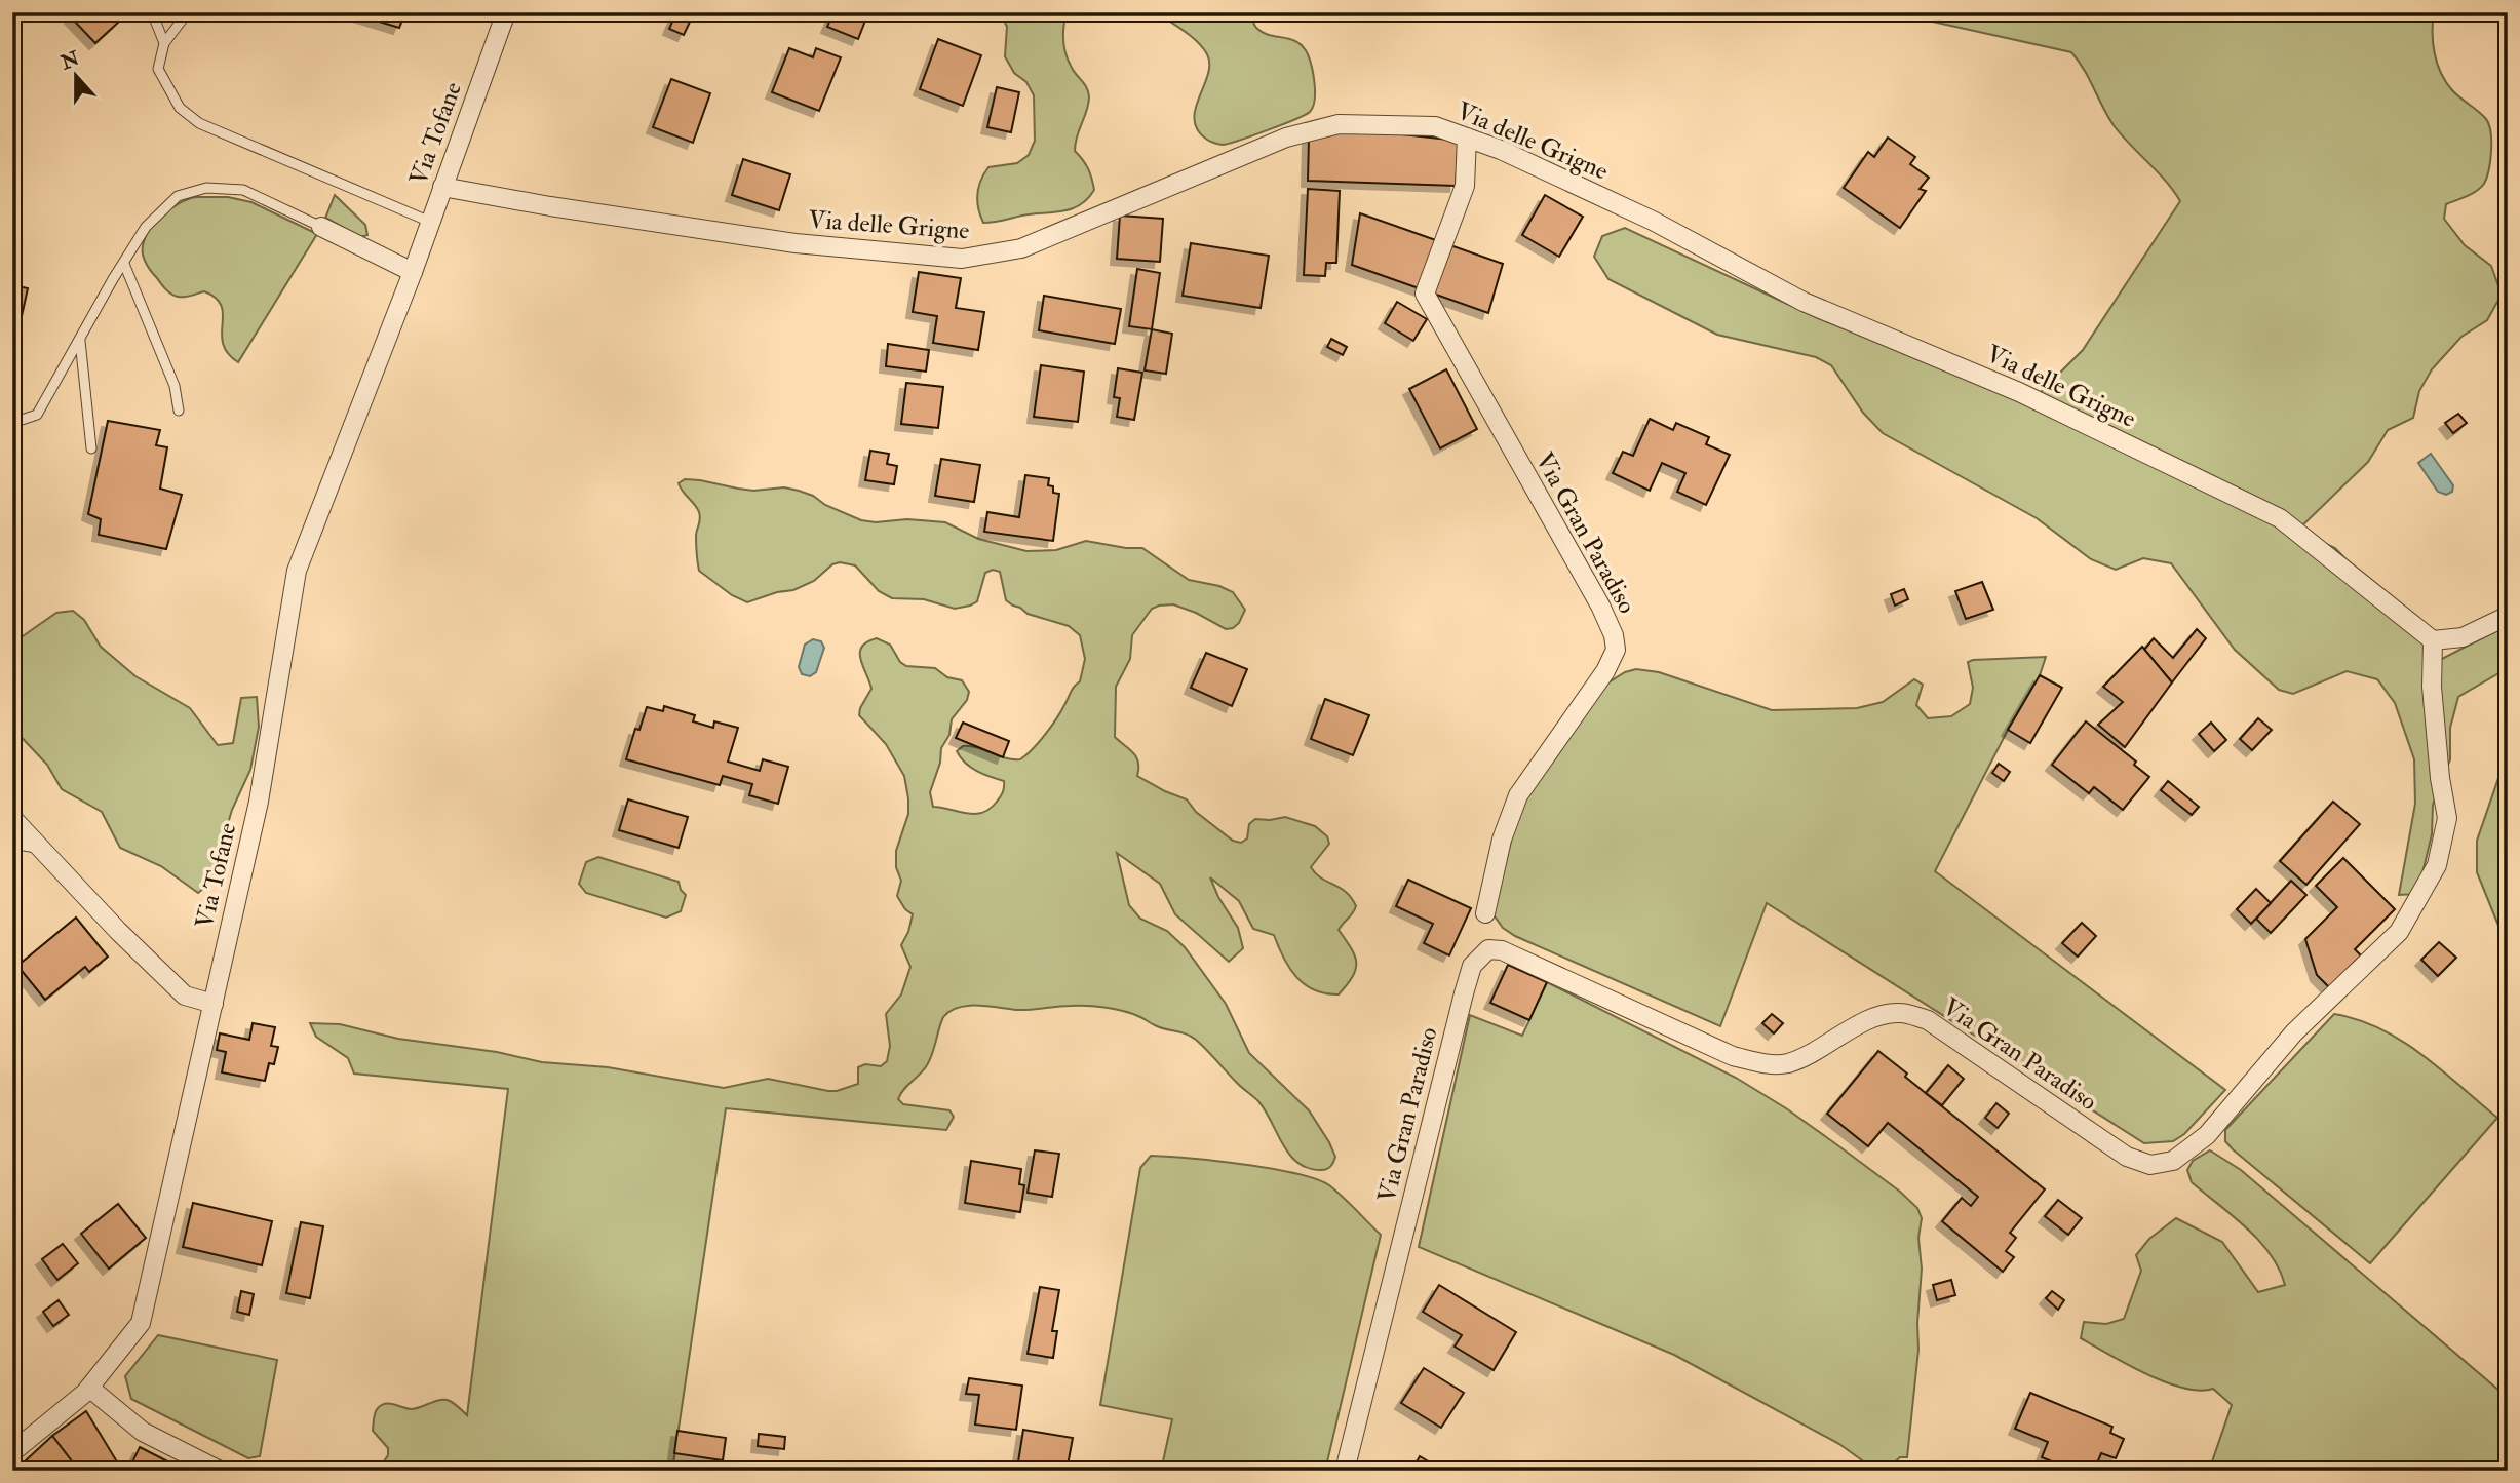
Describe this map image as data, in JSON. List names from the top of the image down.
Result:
{
  "streets": {
    "street": ["Via Tofane", "Via delle Grigne", "Via Gran Paradiso"]
  },
  "crossings": [
    ["Via Tofane", "Via delle Grigne"],
    ["Via delle Grigne", "Via Gran Paradiso"]
  ],
  "north": "top"
}
